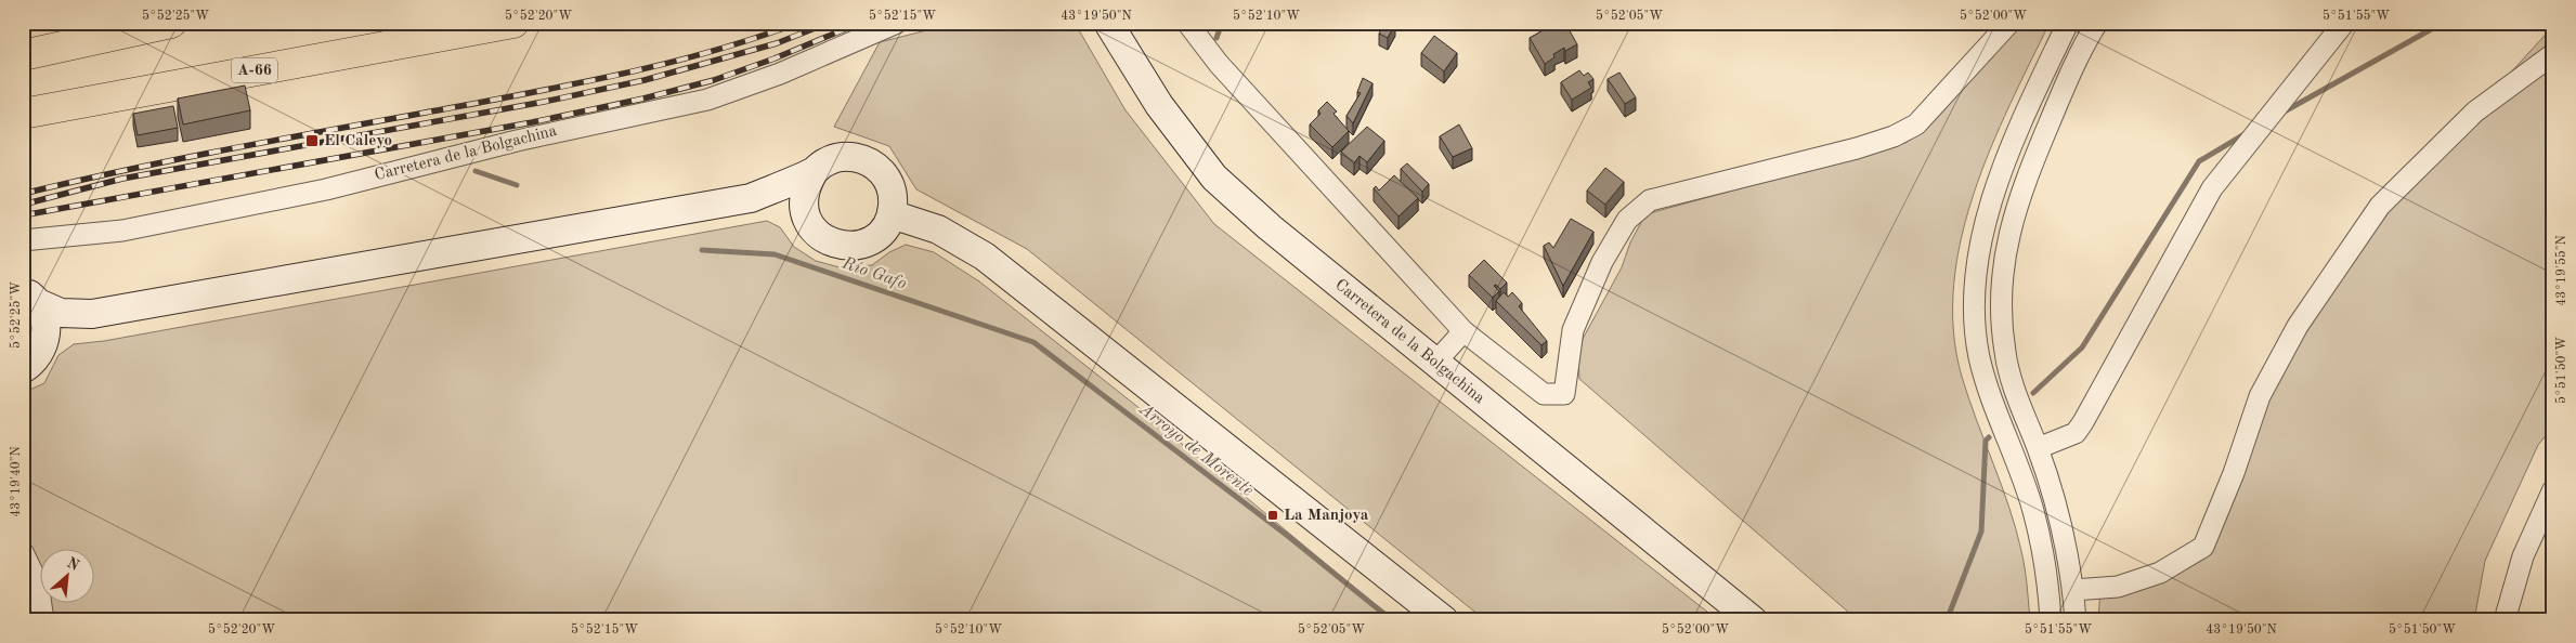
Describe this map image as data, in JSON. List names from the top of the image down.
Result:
{
  "streets": {
    "highway": ["A-66"],
    "street": ["Carretera de la Bolgachina"]
  },
  "water": ["Río Gafo", "Arroyo de Morente"],
  "places": {
    "transit": ["El Caleyo", "La Manjoya"]
  },
  "north": "top right",
  "coordinates": [
    "5°52'25\"W",
    "5°52'20\"W",
    "5°52'15\"W",
    "43°19'50\"N",
    "5°52'10\"W",
    "5°52'05\"W",
    "5°52'00\"W",
    "5°51'55\"W",
    "43°19'55\"N",
    "5°51'50\"W",
    "43°19'40\"N"
  ]
}
